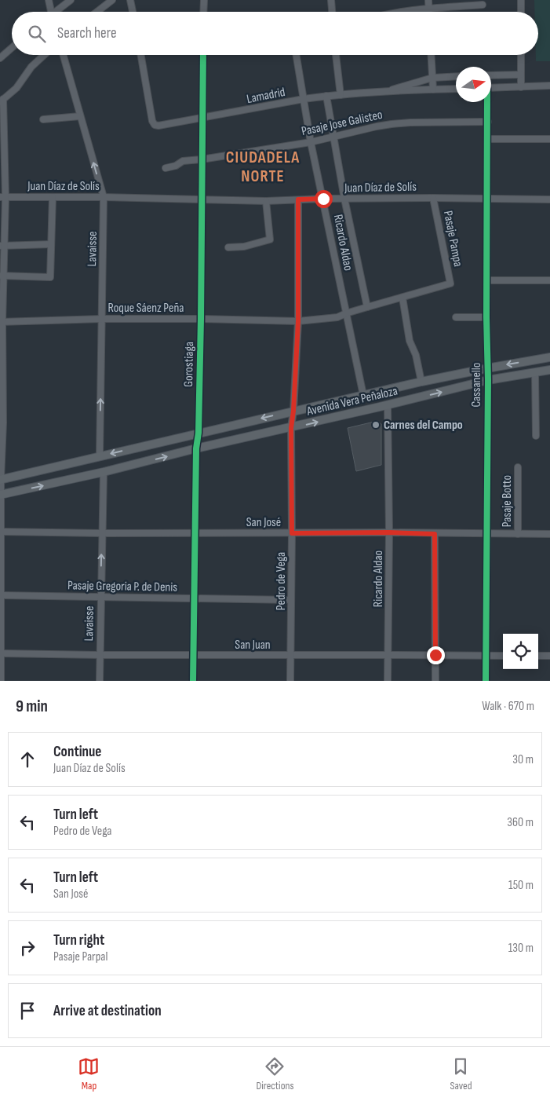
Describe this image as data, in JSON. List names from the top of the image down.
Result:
{
  "streets": {
    "main road": ["Avenida Vera Peñaloza"],
    "street": [
      "Lamadrid",
      "Pasaje Jose Galisteo",
      "Juan Díaz de Solís",
      "Pasaje Pampa",
      "Ricardo Aldao",
      "Lavaisse",
      "Roque Sáenz Peña",
      "Gorostiaga",
      "Cassanello",
      "Pasaje Botto",
      "San José",
      "Pedro de Vega",
      "Pasaje Gregoria P. de Denis",
      "San Juan"
    ]
  },
  "crossings": [
    ["Lamadrid", "Ricardo Aldao"],
    ["Lamadrid", "Gorostiaga"],
    ["Pasaje Jose Galisteo", "Ricardo Aldao"],
    ["Pasaje Jose Galisteo", "Gorostiaga"],
    ["Pasaje Jose Galisteo", "Cassanello"],
    ["Juan Díaz de Solís", "Pasaje Pampa"],
    ["Juan Díaz de Solís", "Ricardo Aldao"],
    ["Juan Díaz de Solís", "Lavaisse"],
    ["Juan Díaz de Solís", "Gorostiaga"],
    ["Juan Díaz de Solís", "Cassanello"],
    ["Juan Díaz de Solís", "Pedro de Vega"],
    ["Pasaje Pampa", "Roque Sáenz Peña"],
    ["Ricardo Aldao", "Roque Sáenz Peña"],
    ["Ricardo Aldao", "Avenida Vera Peñaloza"],
    ["Ricardo Aldao", "San José"],
    ["Ricardo Aldao", "San Juan"],
    ["Lavaisse", "Roque Sáenz Peña"],
    ["Lavaisse", "Avenida Vera Peñaloza"],
    ["Lavaisse", "San José"],
    ["Lavaisse", "Pasaje Gregoria P. de Denis"],
    ["Lavaisse", "San Juan"],
    ["Roque Sáenz Peña", "Gorostiaga"],
    ["Roque Sáenz Peña", "Pedro de Vega"],
    ["Gorostiaga", "Avenida Vera Peñaloza"],
    ["Gorostiaga", "San José"],
    ["Gorostiaga", "Pasaje Gregoria P. de Denis"],
    ["Gorostiaga", "San Juan"],
    ["Cassanello", "Avenida Vera Peñaloza"],
    ["Cassanello", "San José"],
    ["Cassanello", "San Juan"],
    ["Avenida Vera Peñaloza", "Pedro de Vega"],
    ["Pasaje Botto", "San José"],
    ["San José", "Pedro de Vega"],
    ["Pedro de Vega", "Pasaje Gregoria P. de Denis"],
    ["Pedro de Vega", "San Juan"]
  ],
  "one_way": ["Lavaisse"],
  "districts": ["CIUDADELA NORTE"],
  "places": ["Carnes del Campo"],
  "north": "right",
  "page": {
    "search": "Search here",
    "heading": ["9 min", "Walk · 670 m"],
    "list": [
      ["Continue", "Juan Díaz de Solís", "30 m"],
      ["Turn left", "Pedro de Vega", "360 m"],
      ["Turn left", "San José", "150 m"],
      ["Turn right", "Pasaje Parpal", "130 m"],
      "Arrive at destination"
    ],
    "nav": ["Map", "Directions", "Saved"]
  }
}
